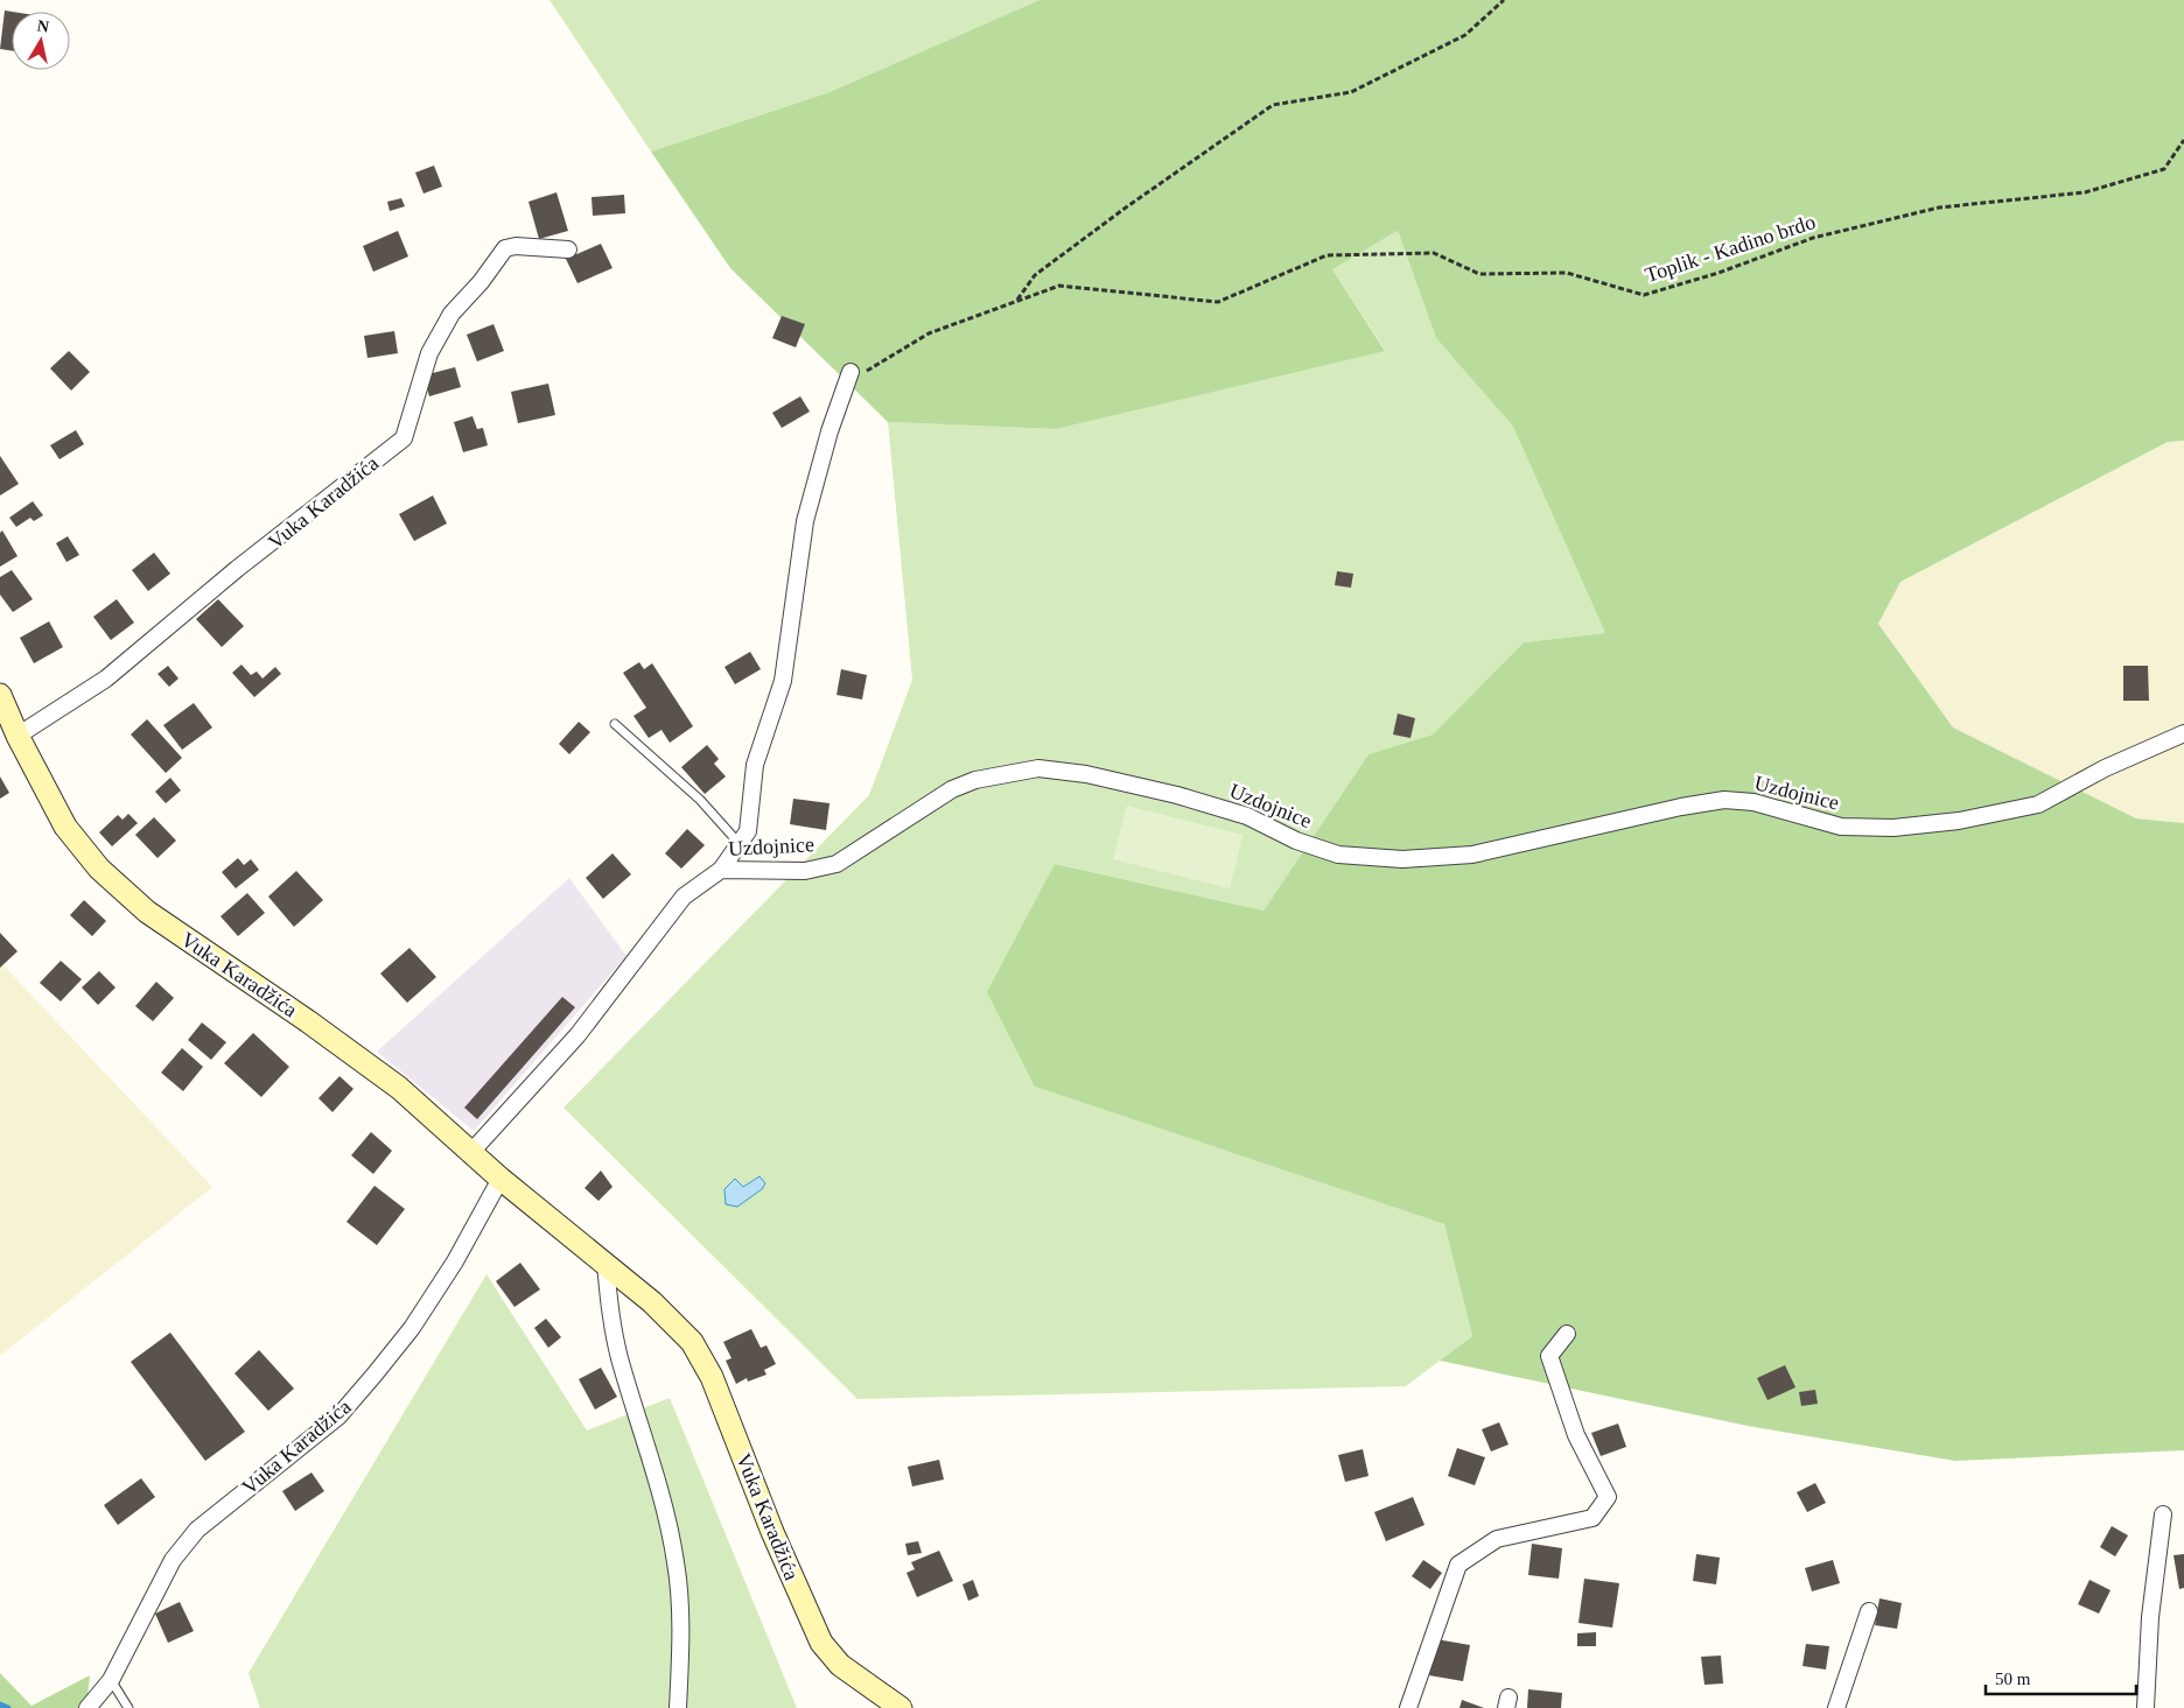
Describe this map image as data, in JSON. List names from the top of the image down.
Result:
{
  "streets": {
    "street": ["Vuka Karadžića", "Uzdojnice"],
    "path": ["Toplik - Kadino brdo"]
  },
  "crossings": [
    ["Vuka Karadžića", "Uzdojnice"]
  ],
  "scale_bar": "50 m",
  "north": "top"
}
